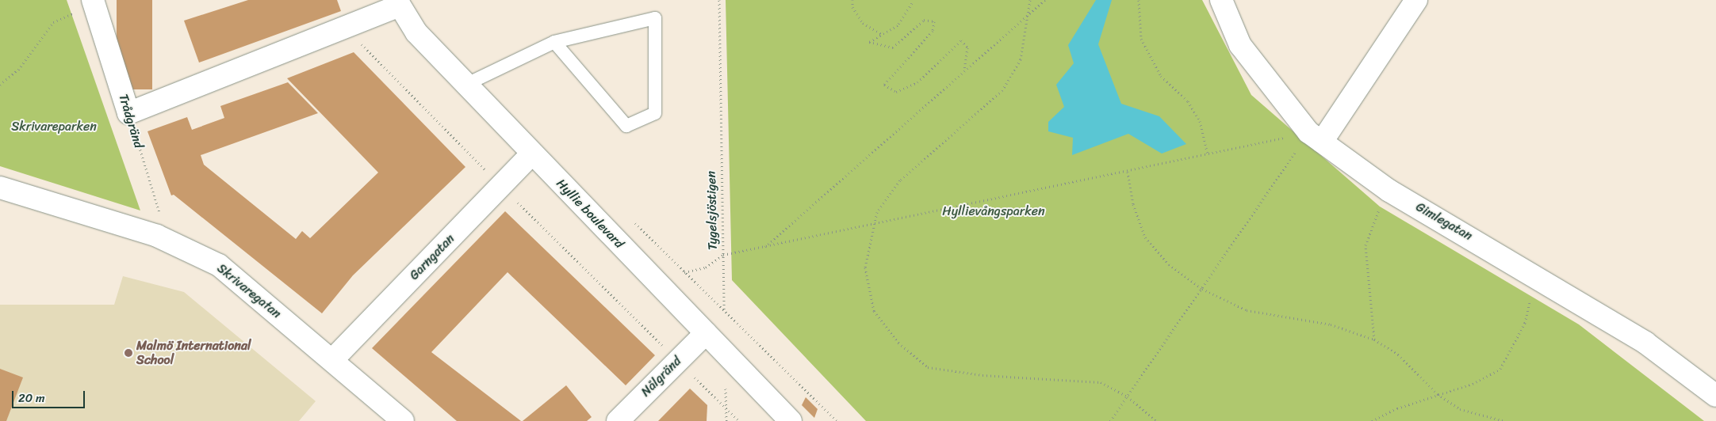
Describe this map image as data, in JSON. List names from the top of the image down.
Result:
{
  "streets": {
    "street": [
      "Trådgränd",
      "Hyllie boulevard",
      "Gimlegatan",
      "Garngatan",
      "Skrivaregatan",
      "Nålgränd"
    ],
    "path": ["Tygelsjöstigen"]
  },
  "crossings": [
    ["Trådgränd", "Skrivaregatan"],
    ["Tygelsjöstigen", "Hyllie boulevard"],
    ["Hyllie boulevard", "Garngatan"],
    ["Hyllie boulevard", "Nålgränd"],
    ["Garngatan", "Skrivaregatan"]
  ],
  "parks": ["Skrivareparken", "Hyllievångsparken"],
  "places": ["Malmö International School"],
  "scale_bar": "20 m"
}
